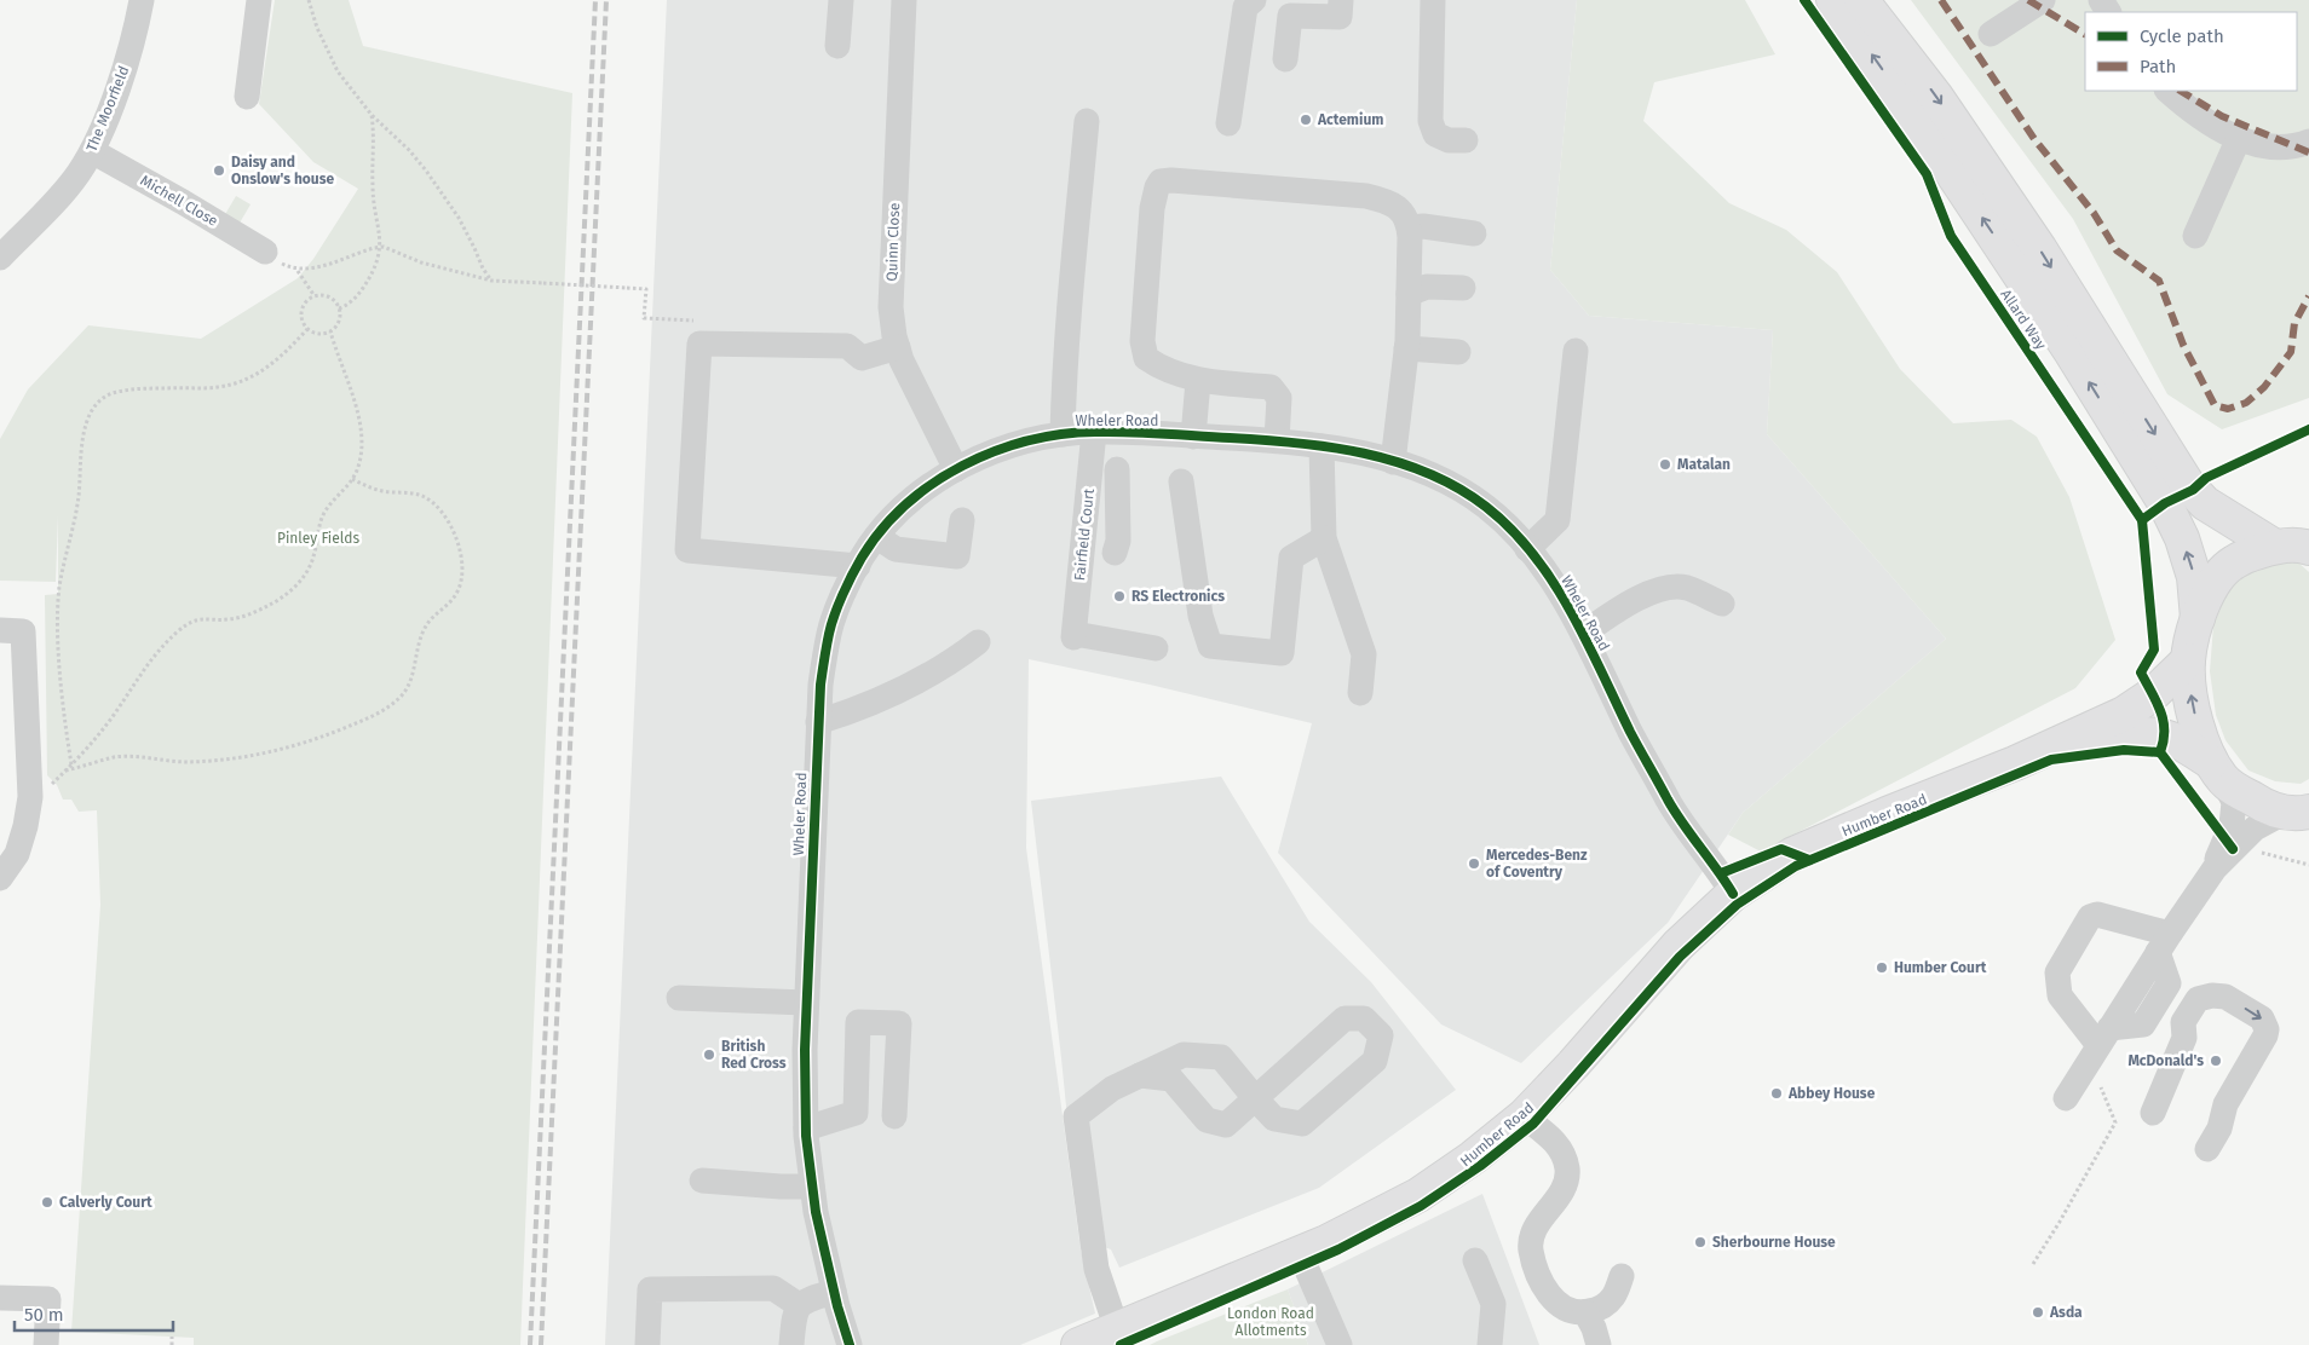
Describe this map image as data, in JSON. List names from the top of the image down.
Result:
{
  "streets": {
    "main road": ["Allard Way", "Humber Road"],
    "street": [
      "The Moorfield",
      "Michell Close",
      "Quinn Close",
      "Wheler Road",
      "Fairfield Court"
    ]
  },
  "crossings": [
    ["The Moorfield", "Michell Close"],
    ["Quinn Close", "Wheler Road"],
    ["Wheler Road", "Fairfield Court"],
    ["Wheler Road", "Humber Road"]
  ],
  "parks": ["Pinley Fields", "London Road Allotments"],
  "places": [
    "Actemium",
    "Daisy and Onslow's house",
    "Matalan",
    "RS Electronics",
    "Mercedes-Benz of Coventry",
    "Humber Court",
    "British Red Cross",
    "McDonald's",
    "Abbey House",
    "Calverly Court",
    "Sherbourne House",
    "Asda"
  ],
  "legend": ["Cycle path", "Path"],
  "scale_bar": "50 m"
}
